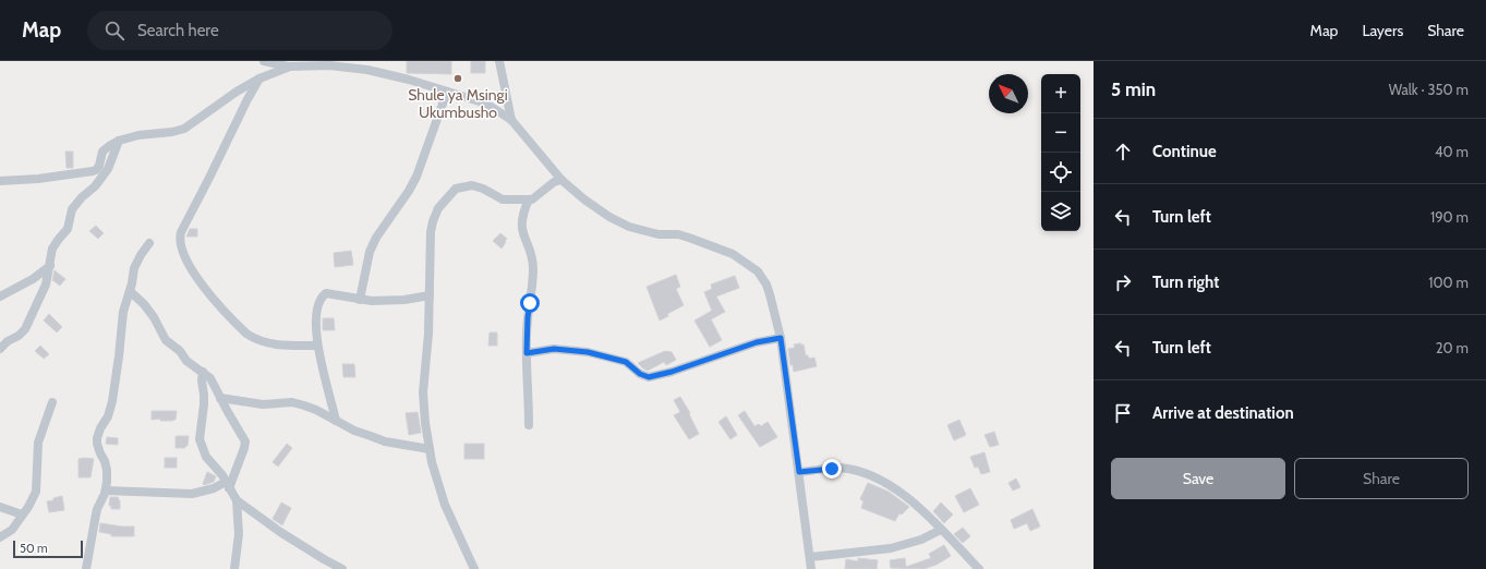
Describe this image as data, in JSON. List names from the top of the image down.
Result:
{
  "places": ["Shule ya Msingi Ukumbusho"],
  "scale_bar": "50 m",
  "north": "top left",
  "page": {
    "header": "Map",
    "search": "Search here",
    "nav": ["Map", "Layers", "Share"],
    "heading": ["5 min", "Walk · 350 m"],
    "map_buttons": ["+", "−"],
    "list": [
      ["Continue", "40 m"],
      ["Turn left", "190 m"],
      ["Turn right", "100 m"],
      ["Turn left", "20 m"],
      "Arrive at destination"
    ],
    "buttons": ["Save", "Share"],
    "scale": "50 m"
  }
}
